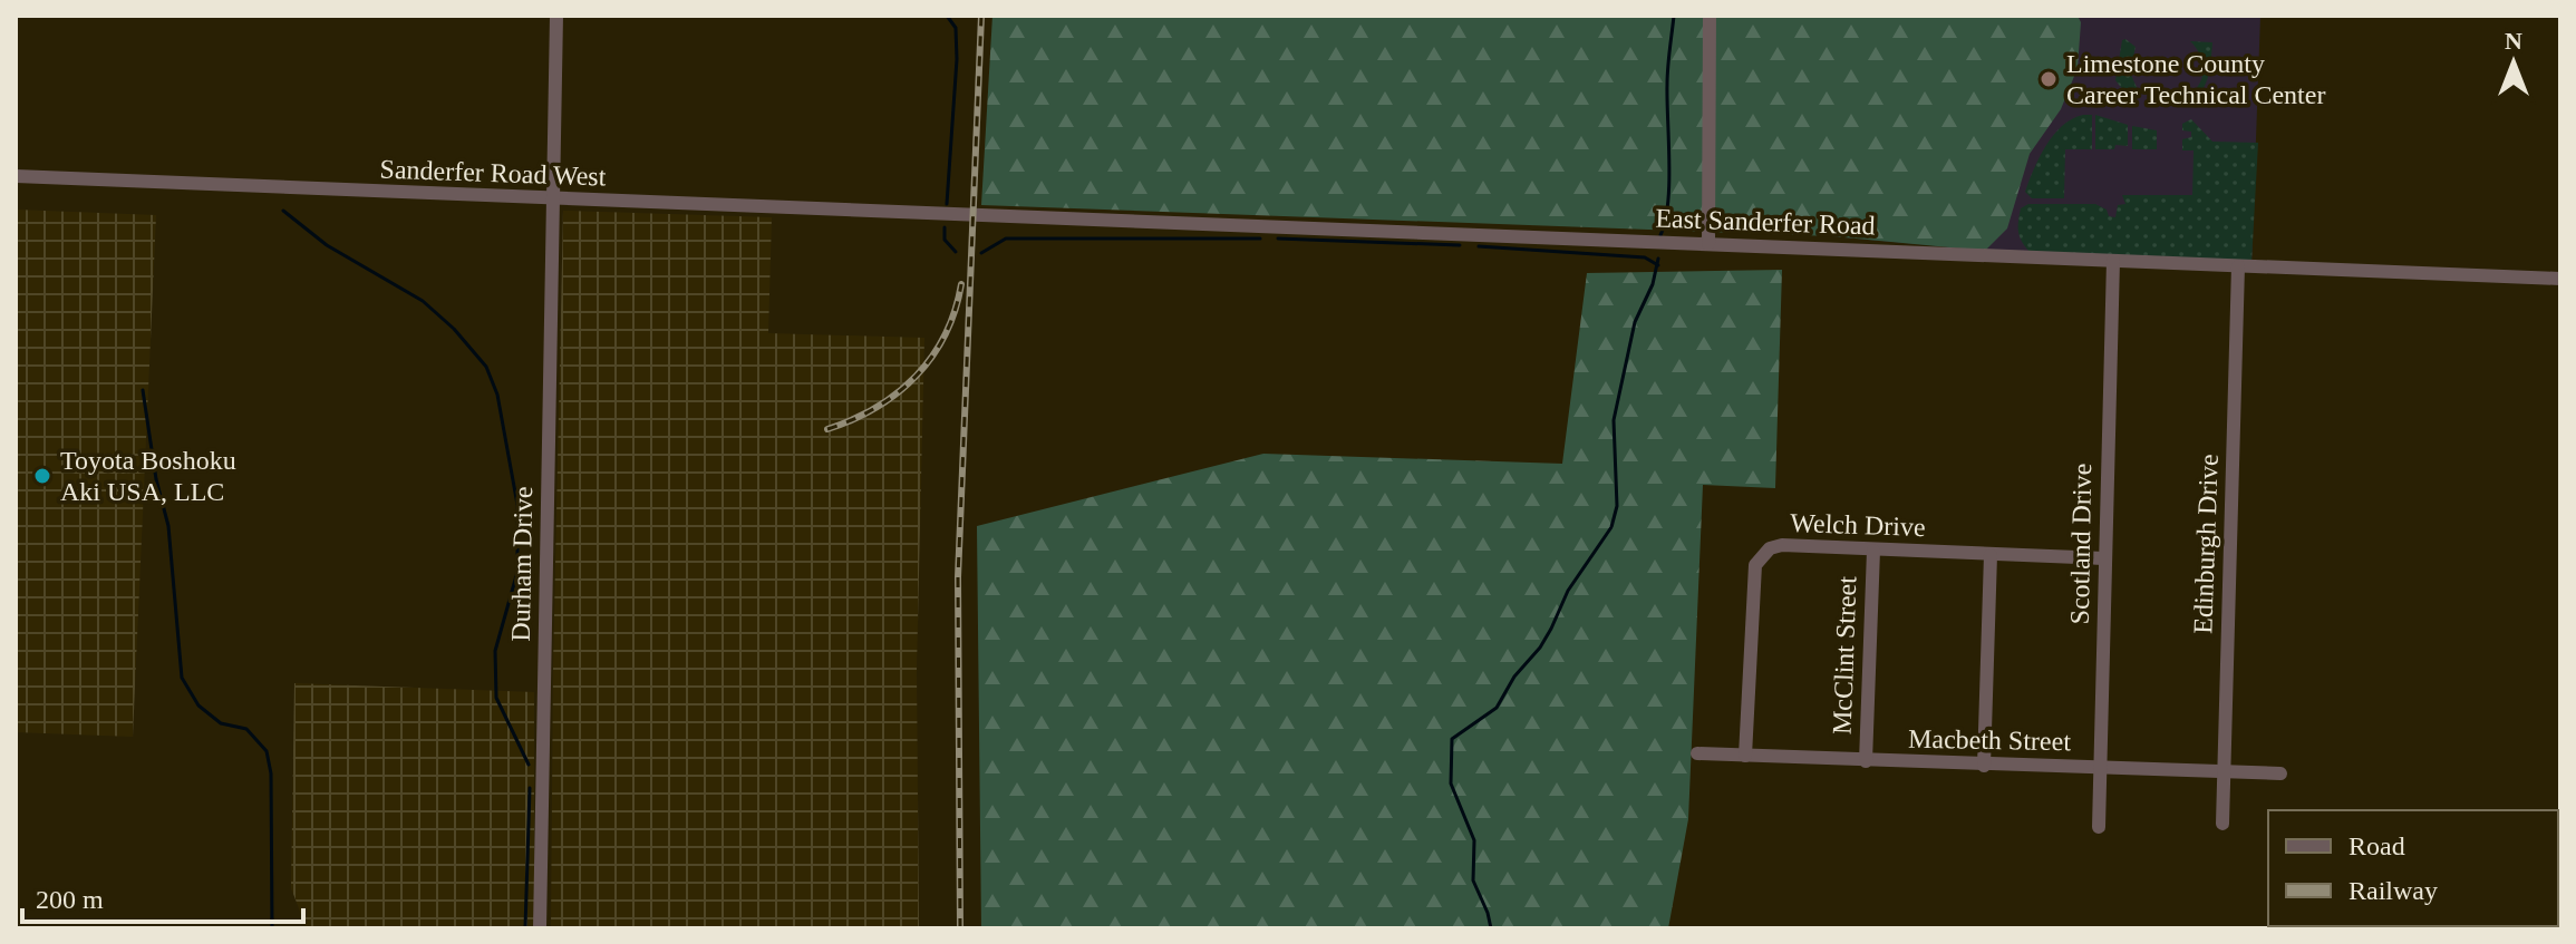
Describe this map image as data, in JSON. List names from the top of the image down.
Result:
{
  "streets": {
    "street": [
      "Sanderfer Road West",
      "East Sanderfer Road",
      "Welch Drive",
      "Scotland Drive",
      "Edinburgh Drive",
      "Durham Drive",
      "McClint Street",
      "Macbeth Street"
    ]
  },
  "crossings": [
    ["Sanderfer Road West", "East Sanderfer Road"],
    ["Sanderfer Road West", "Durham Drive"],
    ["East Sanderfer Road", "Scotland Drive"],
    ["East Sanderfer Road", "Edinburgh Drive"],
    ["Welch Drive", "Scotland Drive"],
    ["Welch Drive", "McClint Street"],
    ["Welch Drive", "Macbeth Street"],
    ["Scotland Drive", "Macbeth Street"],
    ["Edinburgh Drive", "Macbeth Street"],
    ["McClint Street", "Macbeth Street"]
  ],
  "places": ["Limestone County Career Technical Center", "Toyota Boshoku Aki USA, LLC"],
  "legend": ["Road", "Railway"],
  "scale_bar": "200 m",
  "north": "top"
}
